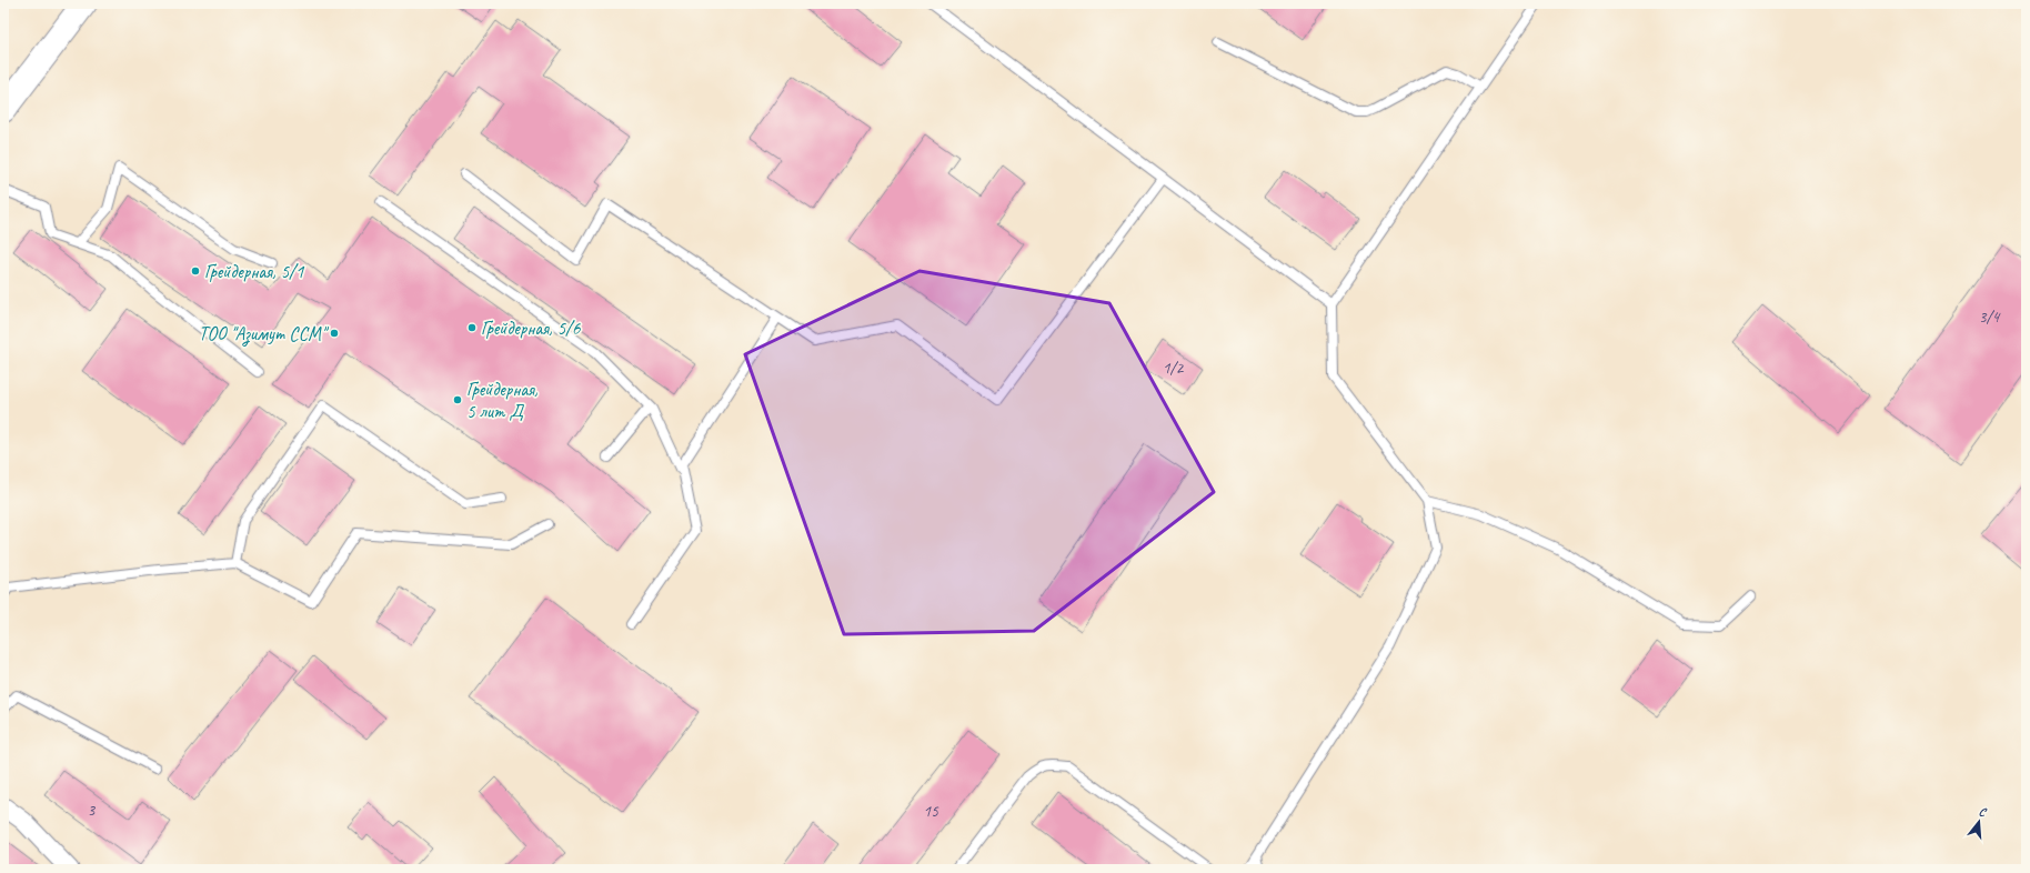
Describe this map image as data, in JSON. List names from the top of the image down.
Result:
{
  "places": [
    "Грейдерная, 5/1",
    "Грейдерная, 5/6",
    "ТОО \"Азимут ССМ\"",
    "Грейдерная, 5 лит Д"
  ],
  "house_numbers": [
    "3/4",
    "1/2",
    "3",
    "15"
  ],
  "north": "top"
}
